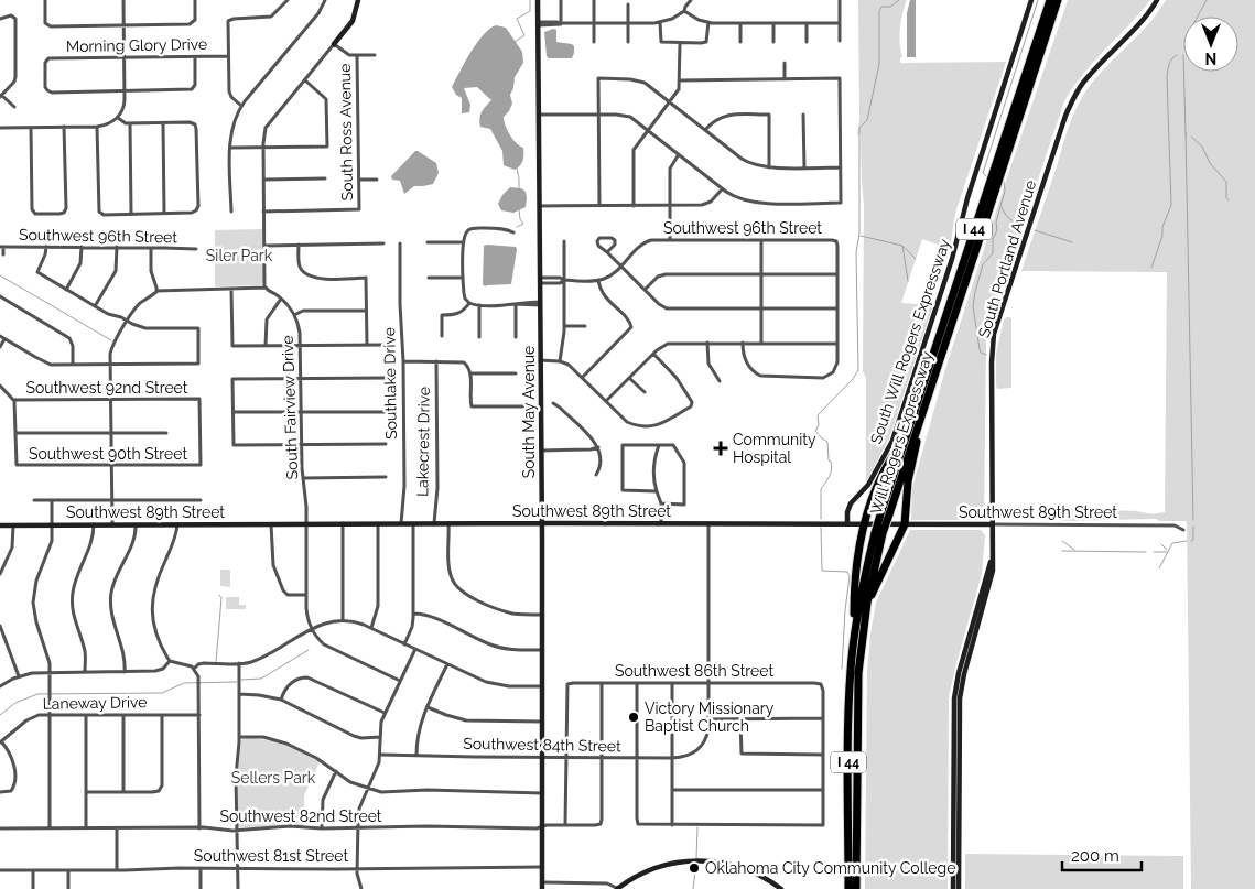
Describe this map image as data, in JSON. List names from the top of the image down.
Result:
{
  "streets": {
    "highway": ["I 44", "Will Rogers Expressway"],
    "main road": [
      "South Portland Avenue",
      "South Will Rogers Expressway",
      "South May Avenue",
      "Southwest 89th Street"
    ],
    "street": [
      "Morning Glory Drive",
      "South Ross Avenue",
      "Southwest 96th Street",
      "Southlake Drive",
      "Southwest 92nd Street",
      "South Fairview Drive",
      "Lakecrest Drive",
      "Southwest 90th Street",
      "Southwest 86th Street",
      "Laneway Drive",
      "Southwest 84th Street",
      "Southwest 82nd Street",
      "Southwest 81st Street"
    ]
  },
  "crossings": [
    ["South Portland Avenue", "Southwest 89th Street"],
    ["South Will Rogers Expressway", "Southwest 89th Street"],
    ["Southlake Drive", "Southwest 89th Street"],
    ["Southwest 92nd Street", "Southwest 90th Street"],
    ["South Fairview Drive", "Southwest 89th Street"],
    ["South May Avenue", "Southwest 89th Street"],
    ["South May Avenue", "Southwest 84th Street"],
    ["South May Avenue", "Southwest 82nd Street"],
    ["South May Avenue", "Southwest 81st Street"],
    ["Lakecrest Drive", "Southwest 89th Street"],
    ["Southwest 86th Street", "Southwest 84th Street"],
    ["Southwest 84th Street", "Southwest 82nd Street"]
  ],
  "parks": ["Siler Park", "Sellers Park"],
  "places": {
    "health": ["Community Hospital"],
    "other": ["Victory Missionary Baptist Church", "Oklahoma City Community College"]
  },
  "scale_bar": "200 m",
  "north": "bottom"
}
